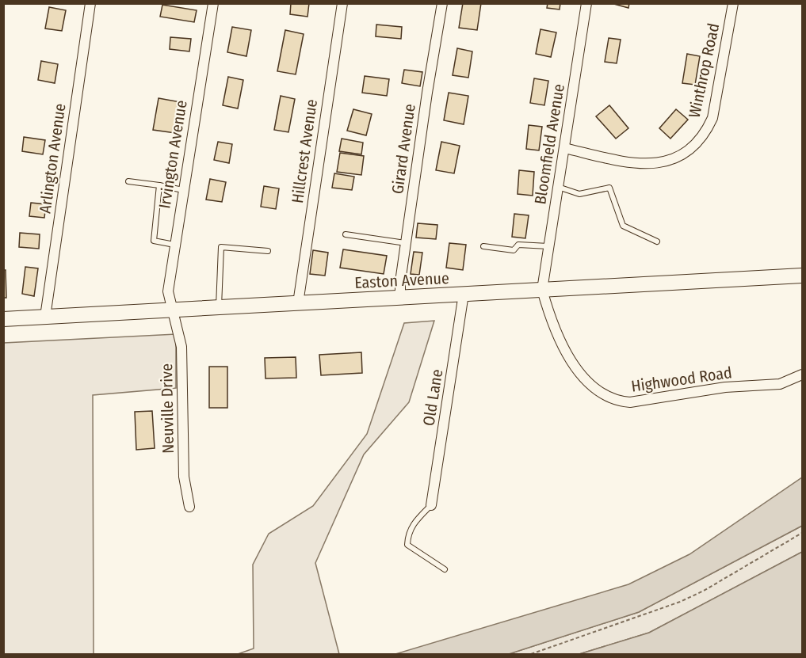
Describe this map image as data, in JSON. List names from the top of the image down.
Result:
{
  "streets": {
    "main road": ["Easton Avenue"],
    "street": [
      "Winthrop Road",
      "Bloomfield Avenue",
      "Girard Avenue",
      "Hillcrest Avenue",
      "Irvington Avenue",
      "Arlington Avenue",
      "Highwood Road",
      "Old Lane",
      "Neuville Drive"
    ]
  },
  "crossings": [
    ["Winthrop Road", "Bloomfield Avenue"],
    ["Bloomfield Avenue", "Easton Avenue"],
    ["Bloomfield Avenue", "Highwood Road"],
    ["Girard Avenue", "Easton Avenue"],
    ["Hillcrest Avenue", "Easton Avenue"],
    ["Irvington Avenue", "Easton Avenue"],
    ["Irvington Avenue", "Neuville Drive"],
    ["Arlington Avenue", "Easton Avenue"],
    ["Easton Avenue", "Highwood Road"],
    ["Easton Avenue", "Old Lane"],
    ["Easton Avenue", "Neuville Drive"]
  ]
}
